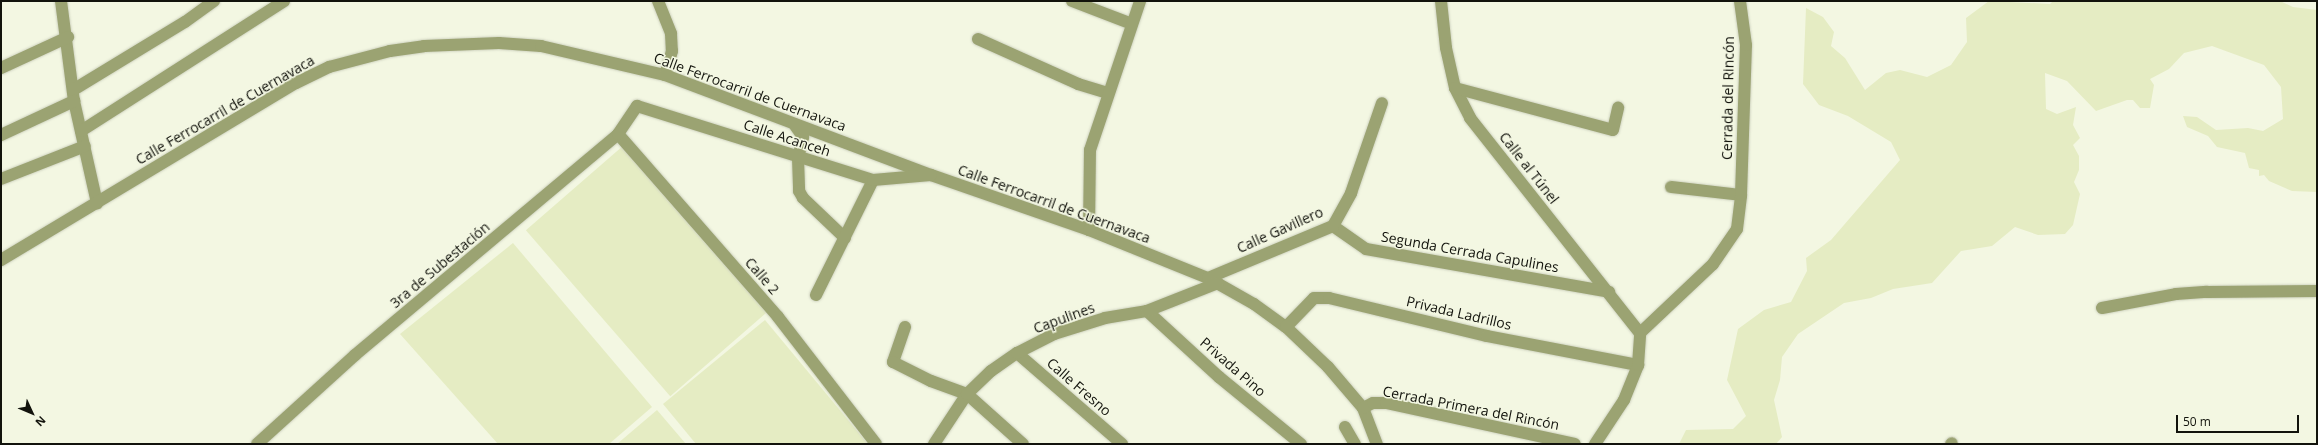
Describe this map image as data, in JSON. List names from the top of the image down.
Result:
{
  "streets": {
    "street": [
      "Calle Ferrocarril de Cuernavaca",
      "Cerrada del Rincón",
      "Calle Acanceh",
      "Calle al Túnel",
      "Calle Gavillero",
      "Segunda Cerrada Capulines",
      "3ra de Subestación",
      "Calle 2",
      "Privada Ladrillos",
      "Capulines",
      "Privada Pino",
      "Calle Fresno",
      "Cerrada Primera del Rincón"
    ]
  },
  "crossings": [
    ["Calle Ferrocarril de Cuernavaca", "Calle Acanceh"],
    ["Calle Ferrocarril de Cuernavaca", "Calle Gavillero"],
    ["Calle Ferrocarril de Cuernavaca", "Privada Ladrillos"],
    ["Calle Ferrocarril de Cuernavaca", "Capulines"],
    ["Calle Ferrocarril de Cuernavaca", "Cerrada Primera del Rincón"],
    ["Cerrada del Rincón", "Calle al Túnel"],
    ["Calle Acanceh", "3ra de Subestación"],
    ["Calle al Túnel", "Segunda Cerrada Capulines"],
    ["Calle Gavillero", "Segunda Cerrada Capulines"],
    ["Calle Gavillero", "Capulines"],
    ["3ra de Subestación", "Calle 2"],
    ["Capulines", "Privada Pino"],
    ["Capulines", "Calle Fresno"]
  ],
  "scale_bar": "50 m",
  "north": "bottom right"
}
